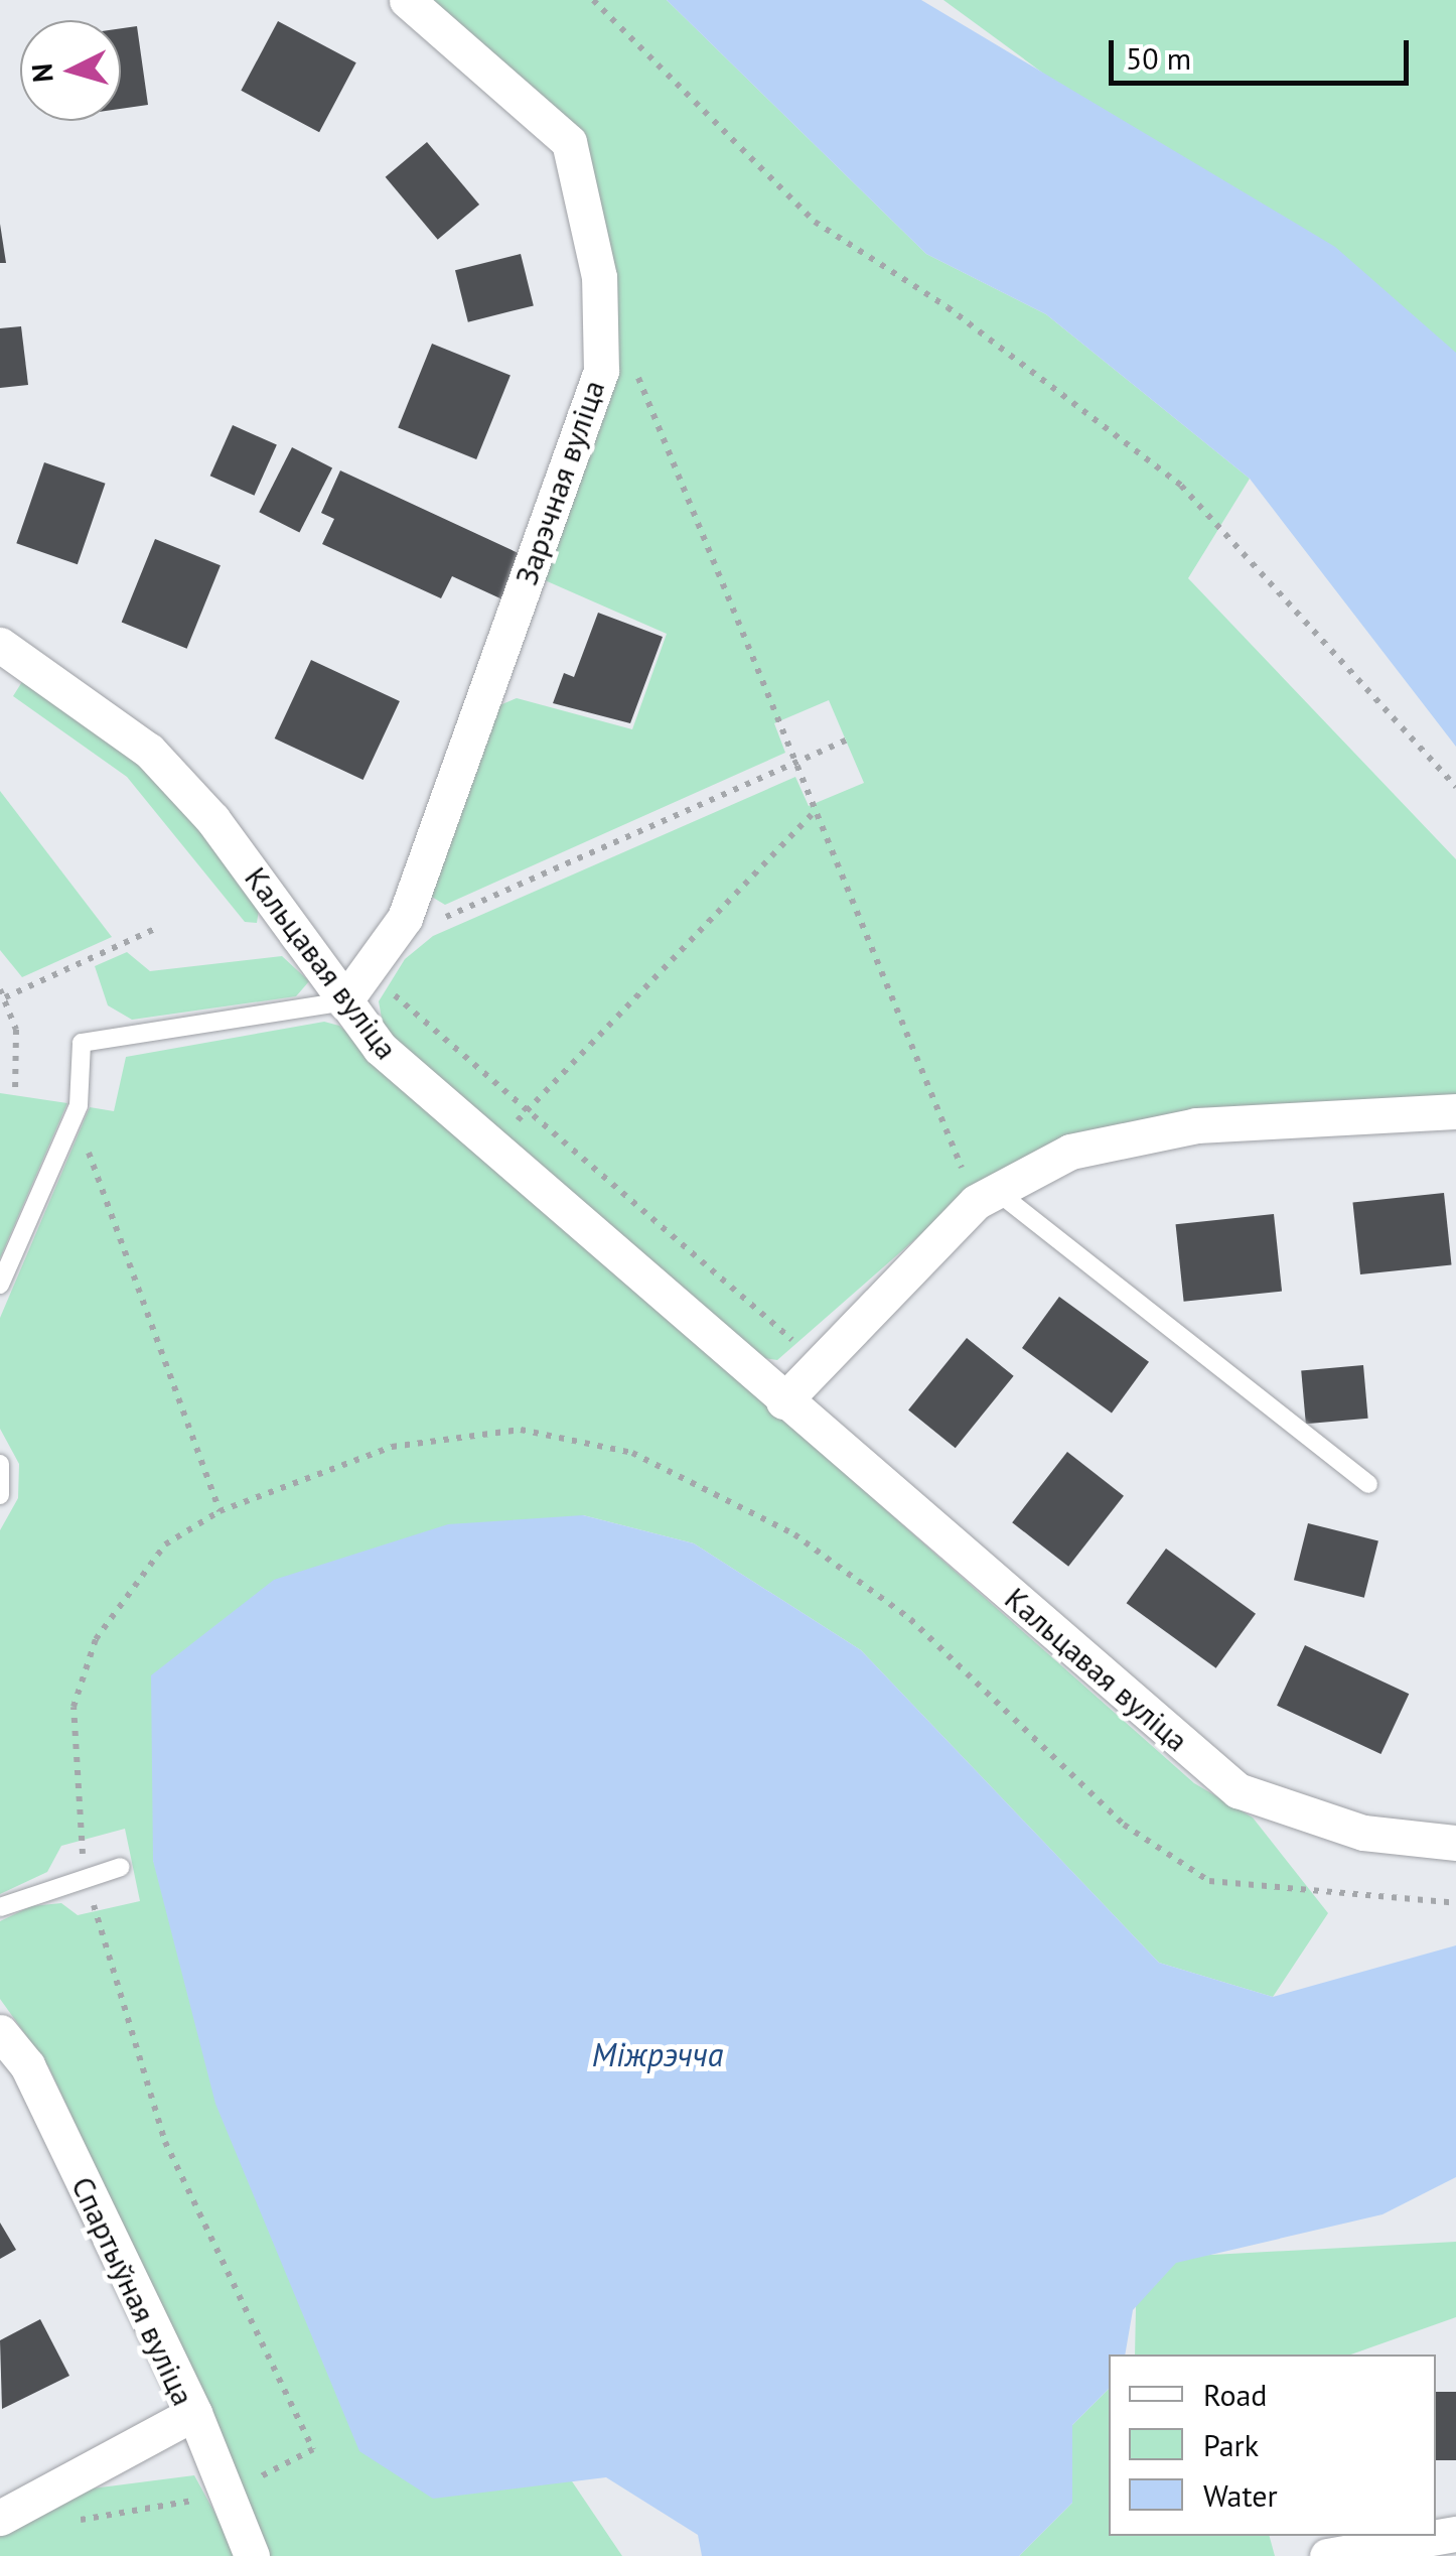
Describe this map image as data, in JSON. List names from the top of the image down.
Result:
{
  "streets": {
    "street": ["Зарэчная вуліца", "Кальцавая вуліца", "Спартыўная вуліца"]
  },
  "crossings": [
    ["Зарэчная вуліца", "Кальцавая вуліца"]
  ],
  "water": ["Міжрэчча"],
  "legend": ["Road", "Park", "Water"],
  "scale_bar": "50 m",
  "north": "left"
}
